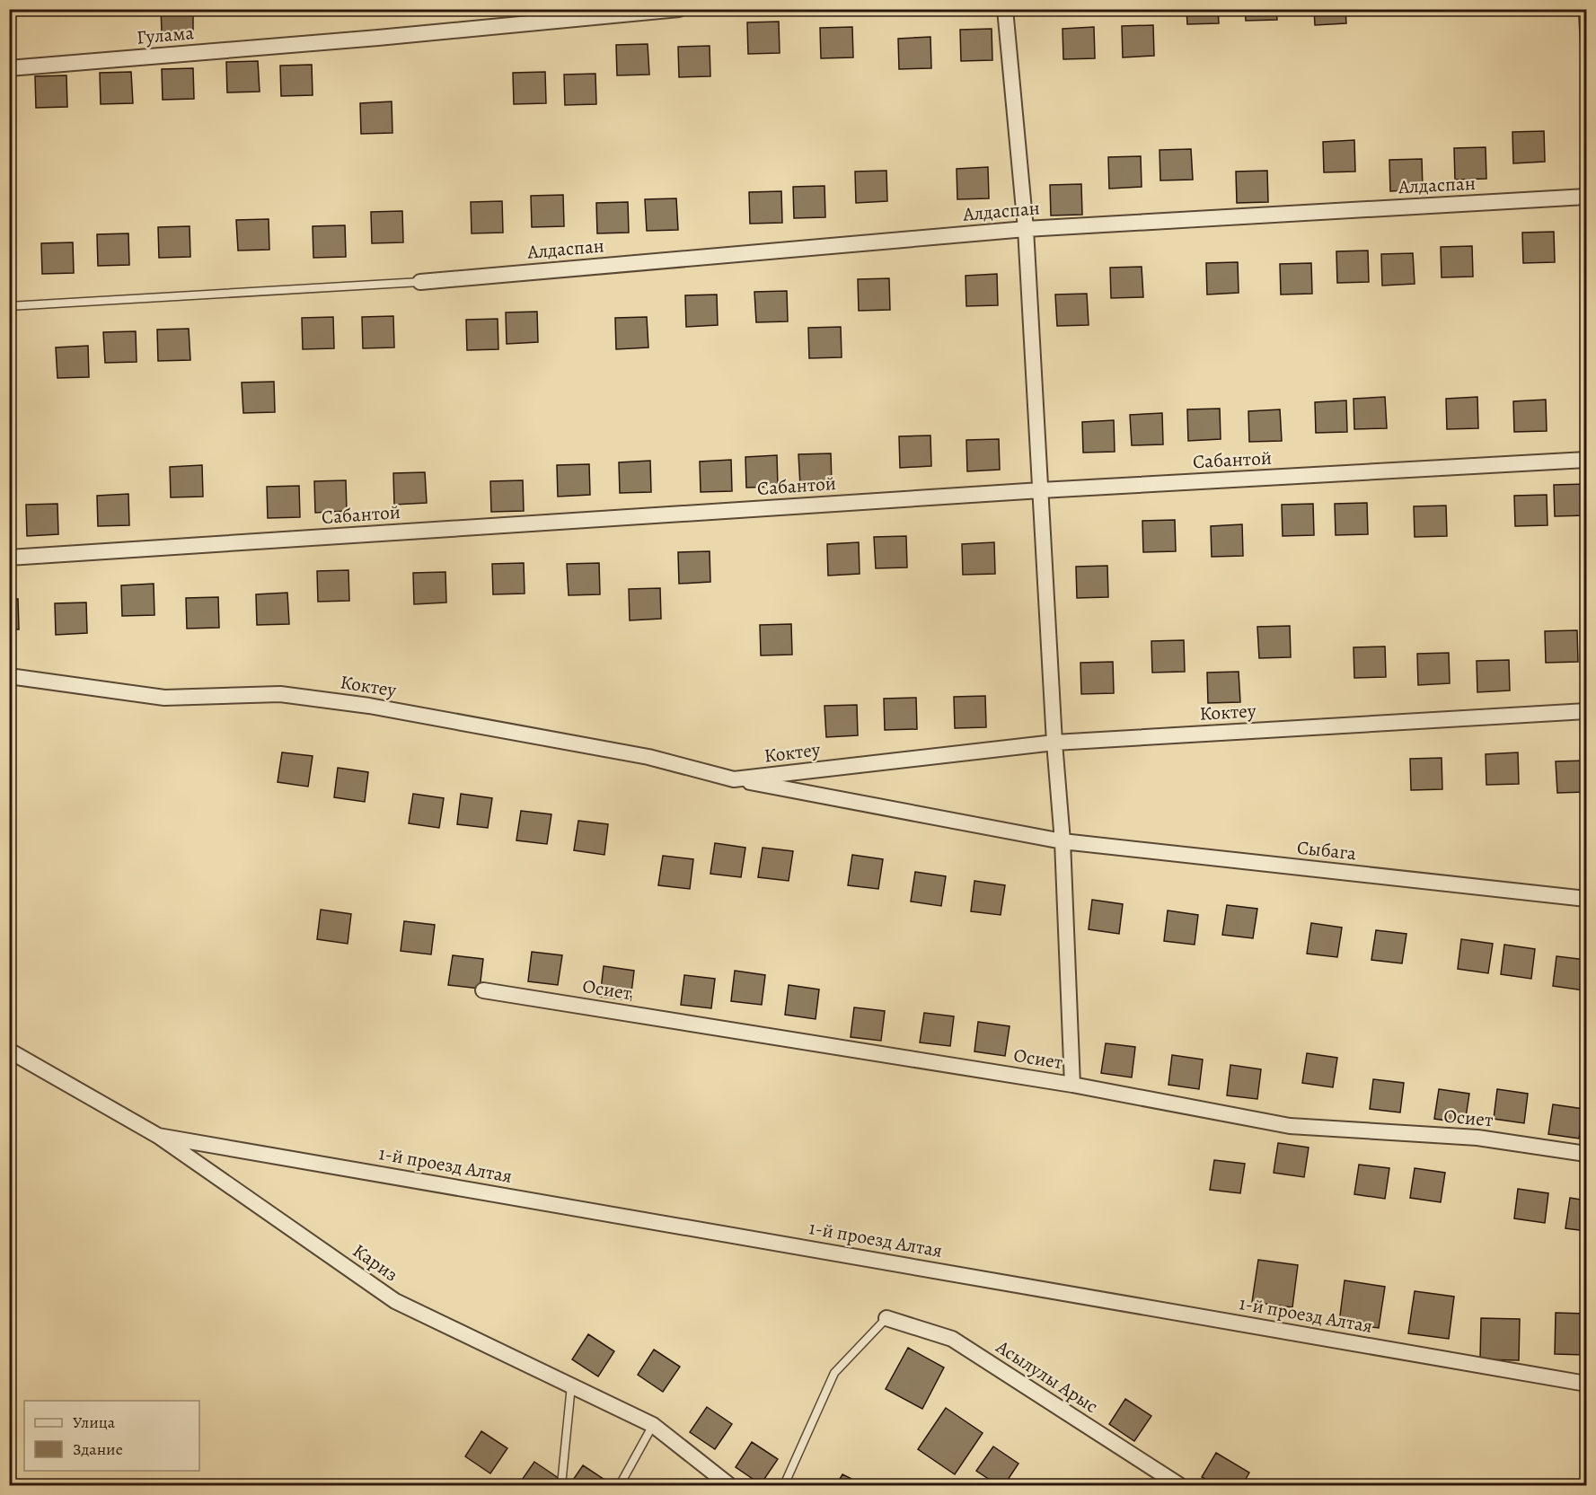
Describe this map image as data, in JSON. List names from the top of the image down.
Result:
{
  "streets": {
    "street": [
      "Гулама",
      "Алдаспан",
      "Сабантой",
      "Коктеу",
      "Сыбага",
      "Осиет",
      "1-й проезд Алтая",
      "Кариз",
      "Асылулы Арыс"
    ]
  },
  "crossings": [
    ["Коктеу", "Сыбага"],
    ["1-й проезд Алтая", "Кариз"]
  ],
  "legend": ["Улица", "Здание"]
}
